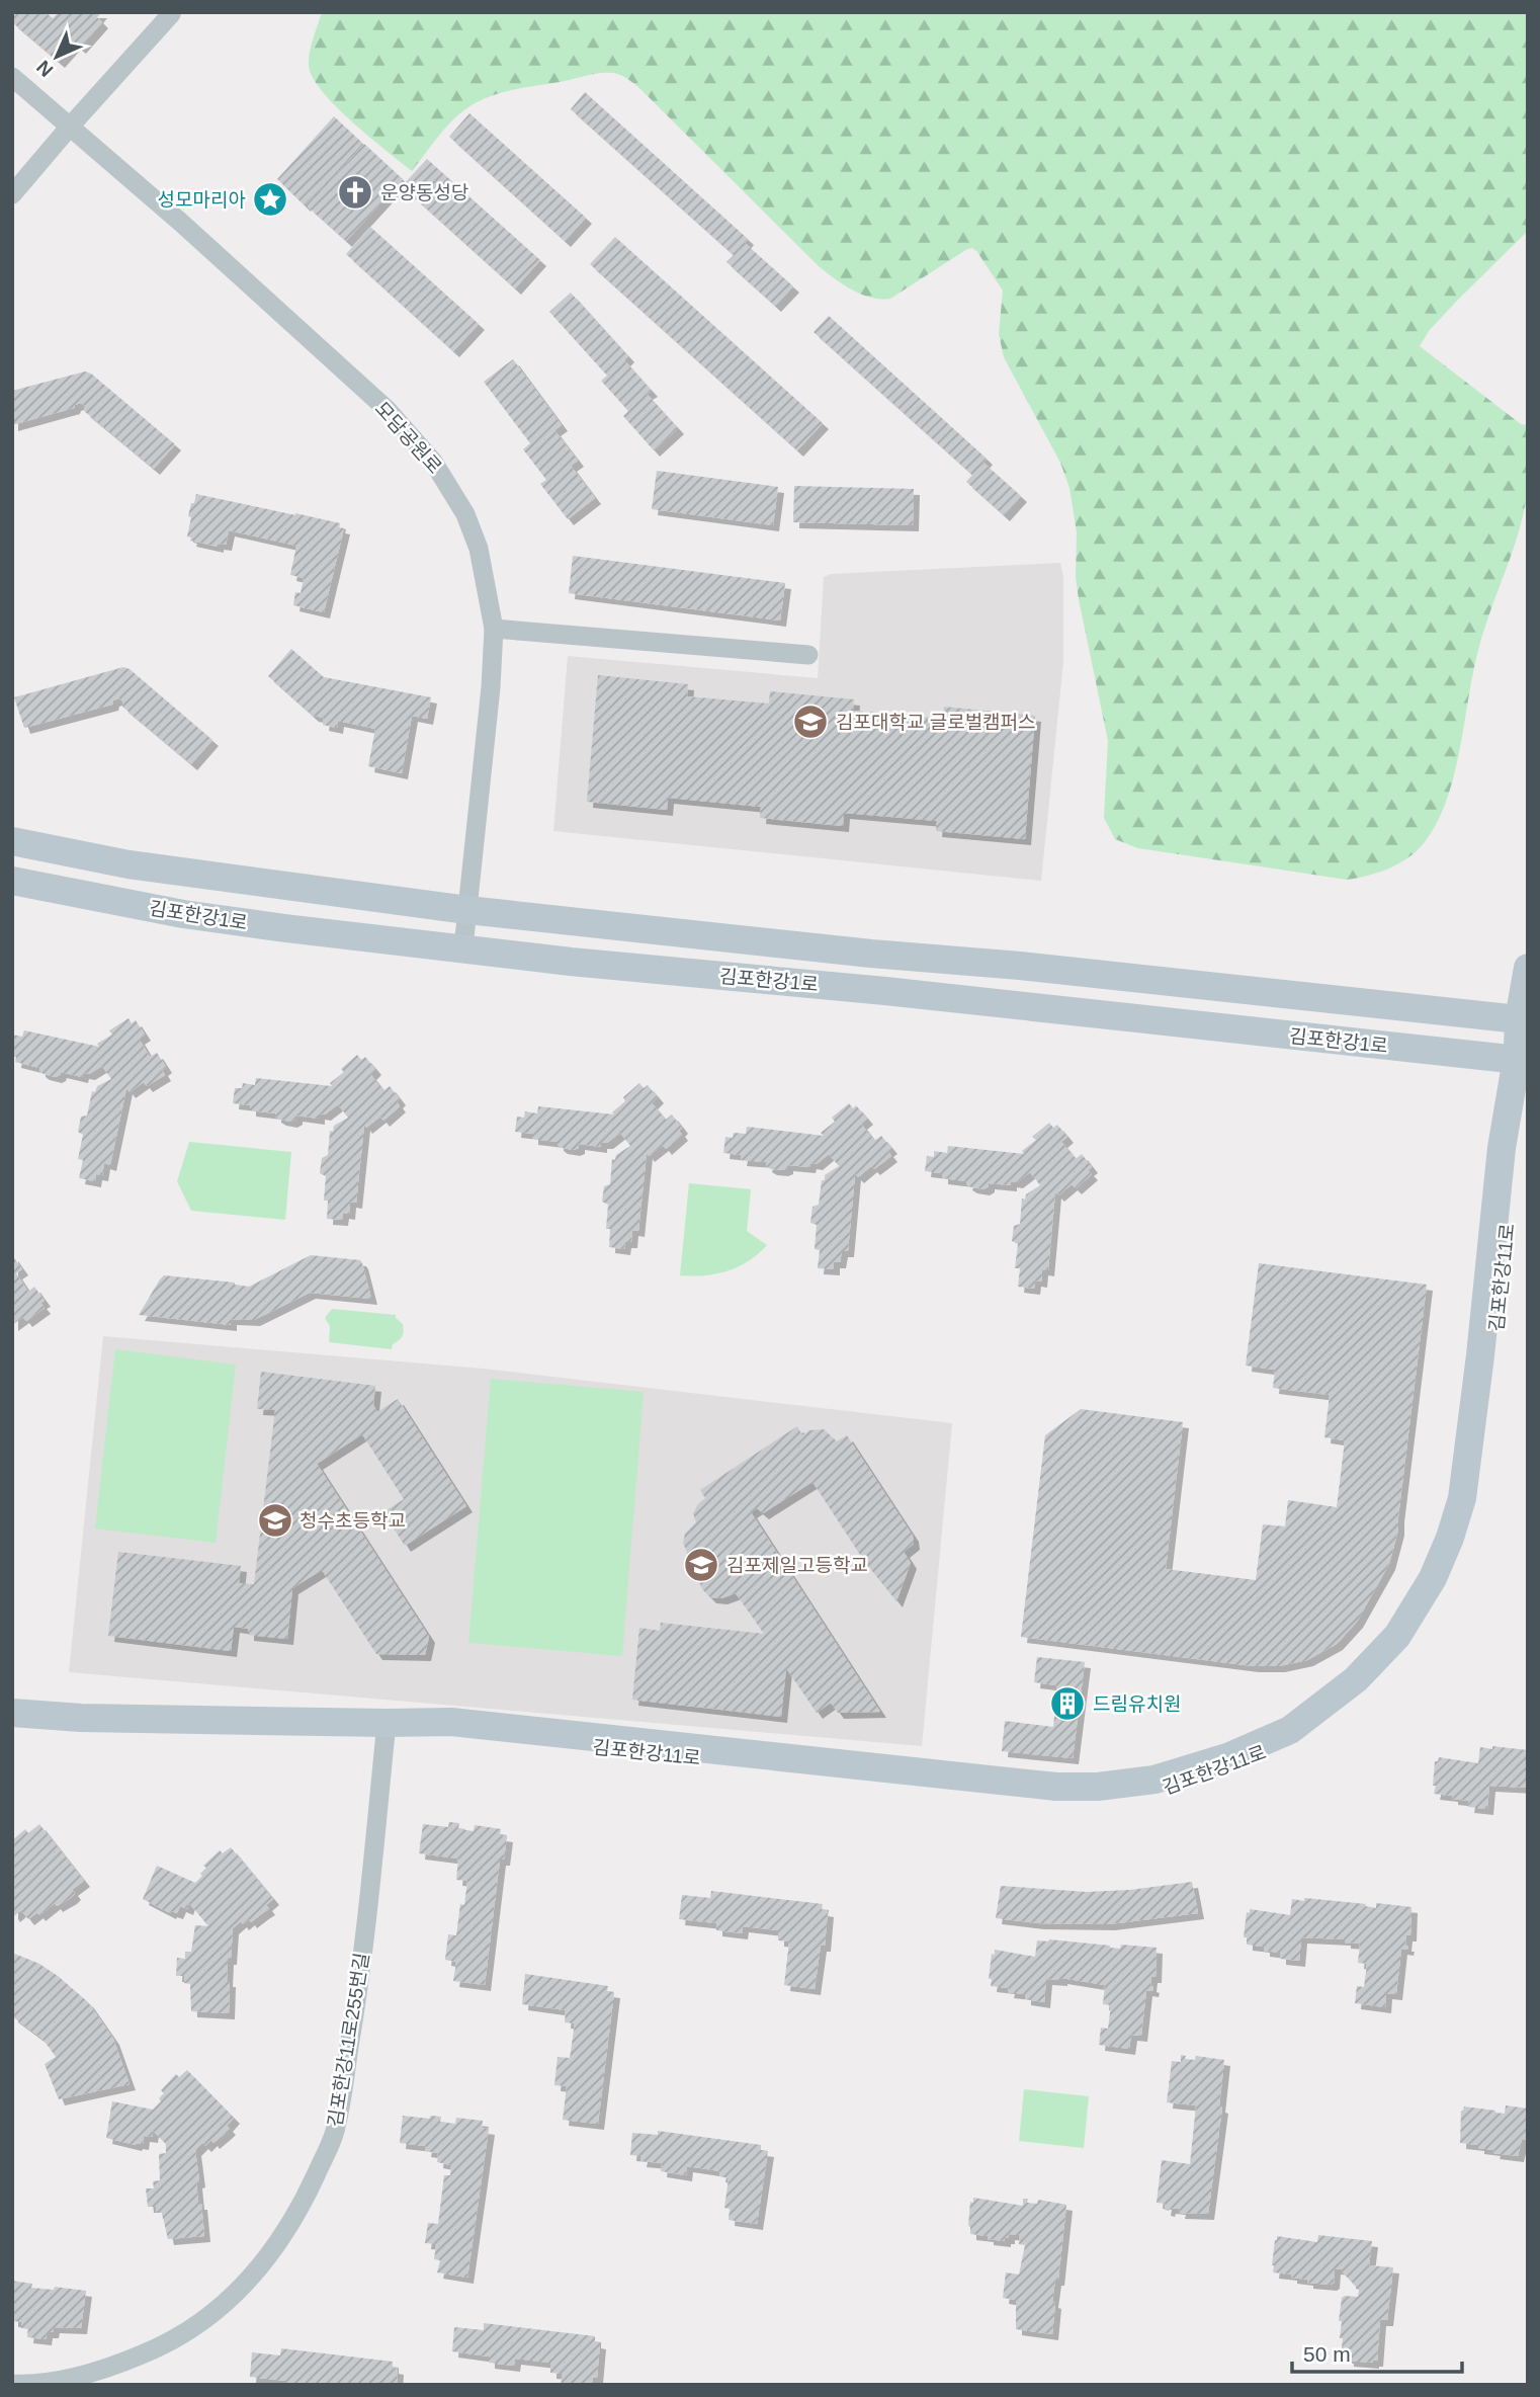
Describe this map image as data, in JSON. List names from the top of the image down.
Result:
{
  "streets": {
    "street": [
      "모담공원로",
      "김포한강1로",
      "김포한강11로",
      "김포한강11로255번길"
    ]
  },
  "crossings": [
    ["모담공원로", "김포한강1로"],
    ["김포한강1로", "김포한강11로"],
    ["김포한강11로", "김포한강11로255번길"]
  ],
  "places": {
    "church": ["운양동성당"],
    "place": ["성모마리아"],
    "school or university": ["김포대학교 글로벌캠퍼스", "청수초등학교", "김포제일고등학교"],
    "building": ["드림유치원"]
  },
  "scale_bar": "50 m",
  "north": "bottom left"
}
